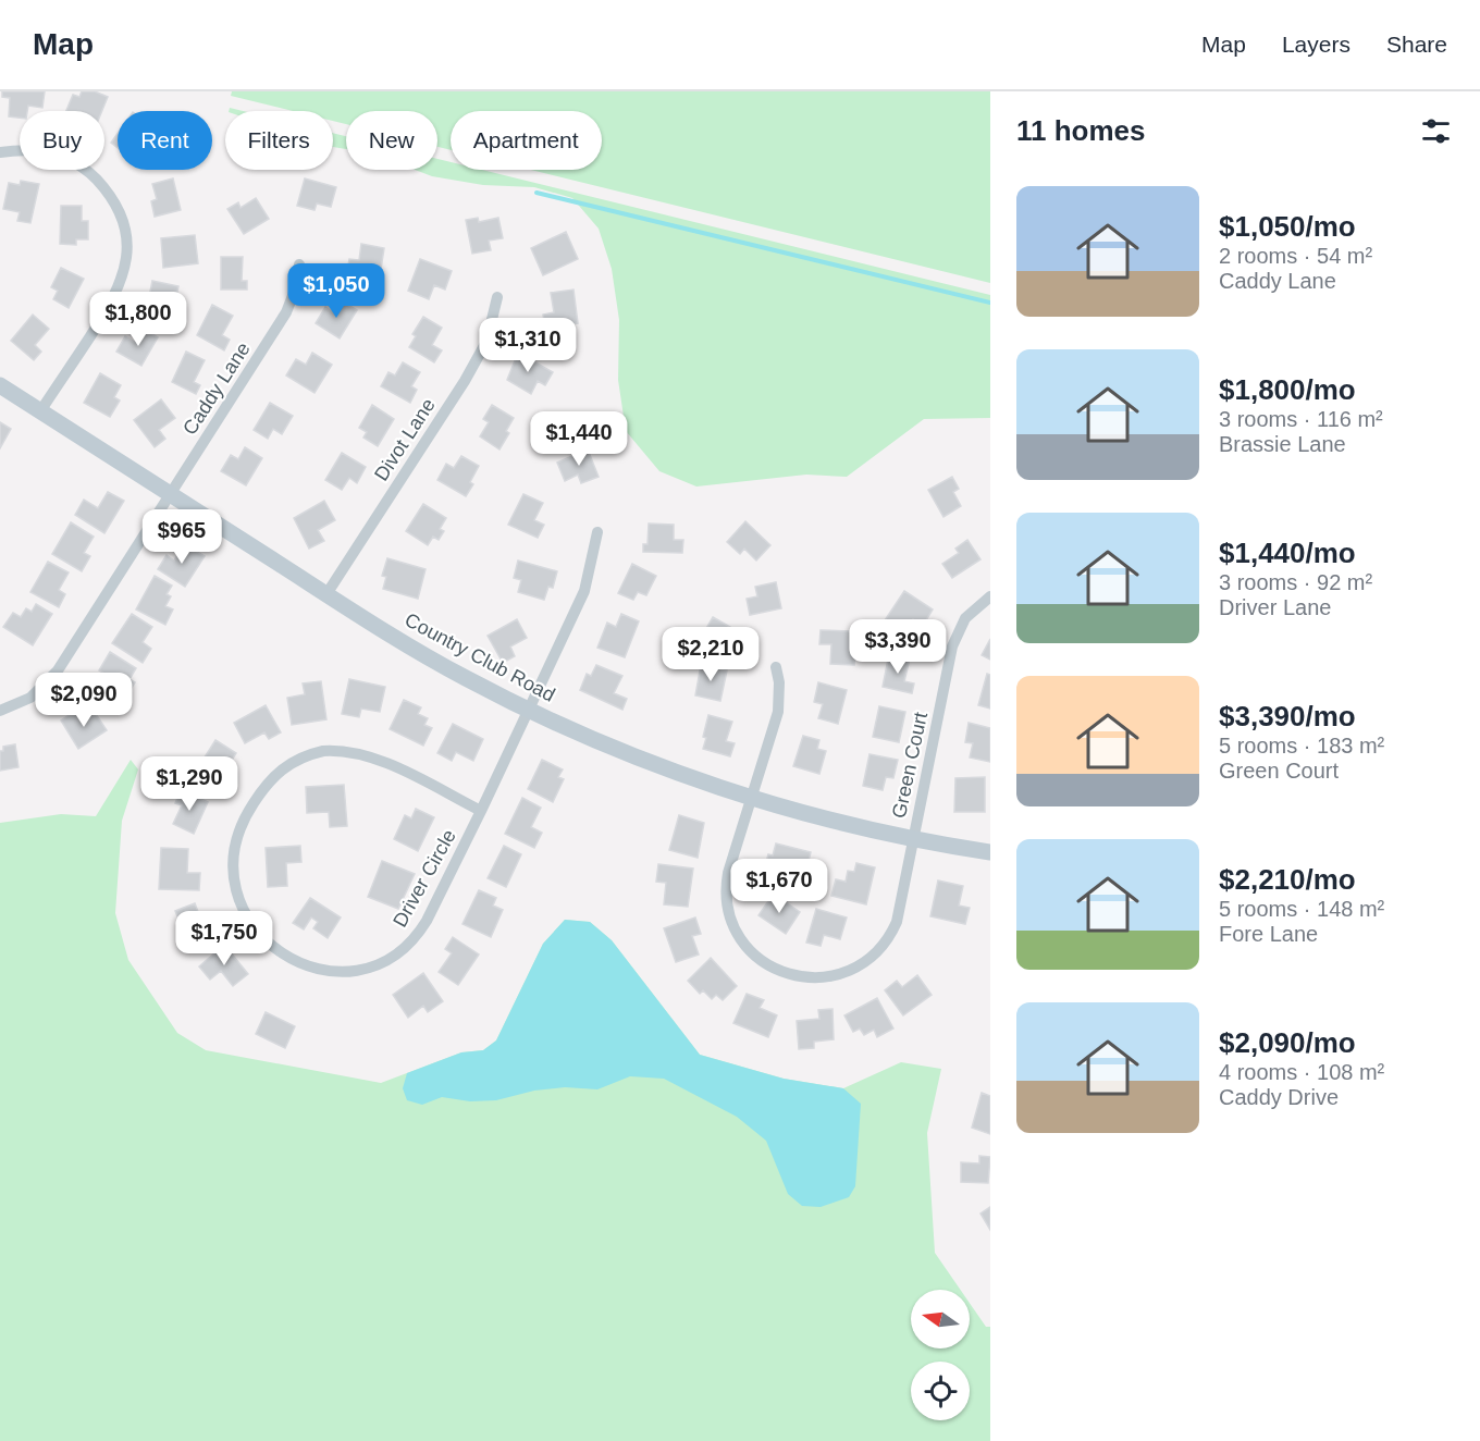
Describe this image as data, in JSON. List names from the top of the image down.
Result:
{
  "streets": {
    "street": [
      "Caddy Lane",
      "Divot Lane",
      "Country Club Road",
      "Green Court",
      "Driver Circle"
    ]
  },
  "crossings": [
    ["Caddy Lane", "Country Club Road"],
    ["Divot Lane", "Country Club Road"],
    ["Country Club Road", "Green Court"],
    ["Country Club Road", "Driver Circle"]
  ],
  "north": "left",
  "page": {
    "header": "Map",
    "nav": ["Map", "Layers", "Share"],
    "heading": "11 homes",
    "chip": [
      "Buy",
      "Rent",
      "Filters",
      "New",
      "Apartment"
    ],
    "list": [
      {
        "name": "$1,050/mo",
        "note": "2 rooms · 54 m² · Caddy Lane"
      },
      {
        "name": "$1,800/mo",
        "note": "3 rooms · 116 m² · Brassie Lane"
      },
      {
        "name": "$1,440/mo",
        "note": "3 rooms · 92 m² · Driver Lane"
      },
      {
        "name": "$3,390/mo",
        "note": "5 rooms · 183 m² · Green Court"
      },
      {
        "name": "$2,210/mo",
        "note": "5 rooms · 148 m² · Fore Lane"
      },
      {
        "name": "$2,090/mo",
        "note": "4 rooms · 108 m² · Caddy Drive"
      }
    ],
    "price": [
      "$1,050",
      "$1,800",
      "$1,310",
      "$1,440",
      "$965",
      "$3,390",
      "$2,210",
      "$2,090",
      "$1,290",
      "$1,670",
      "$1,750"
    ]
  }
}
